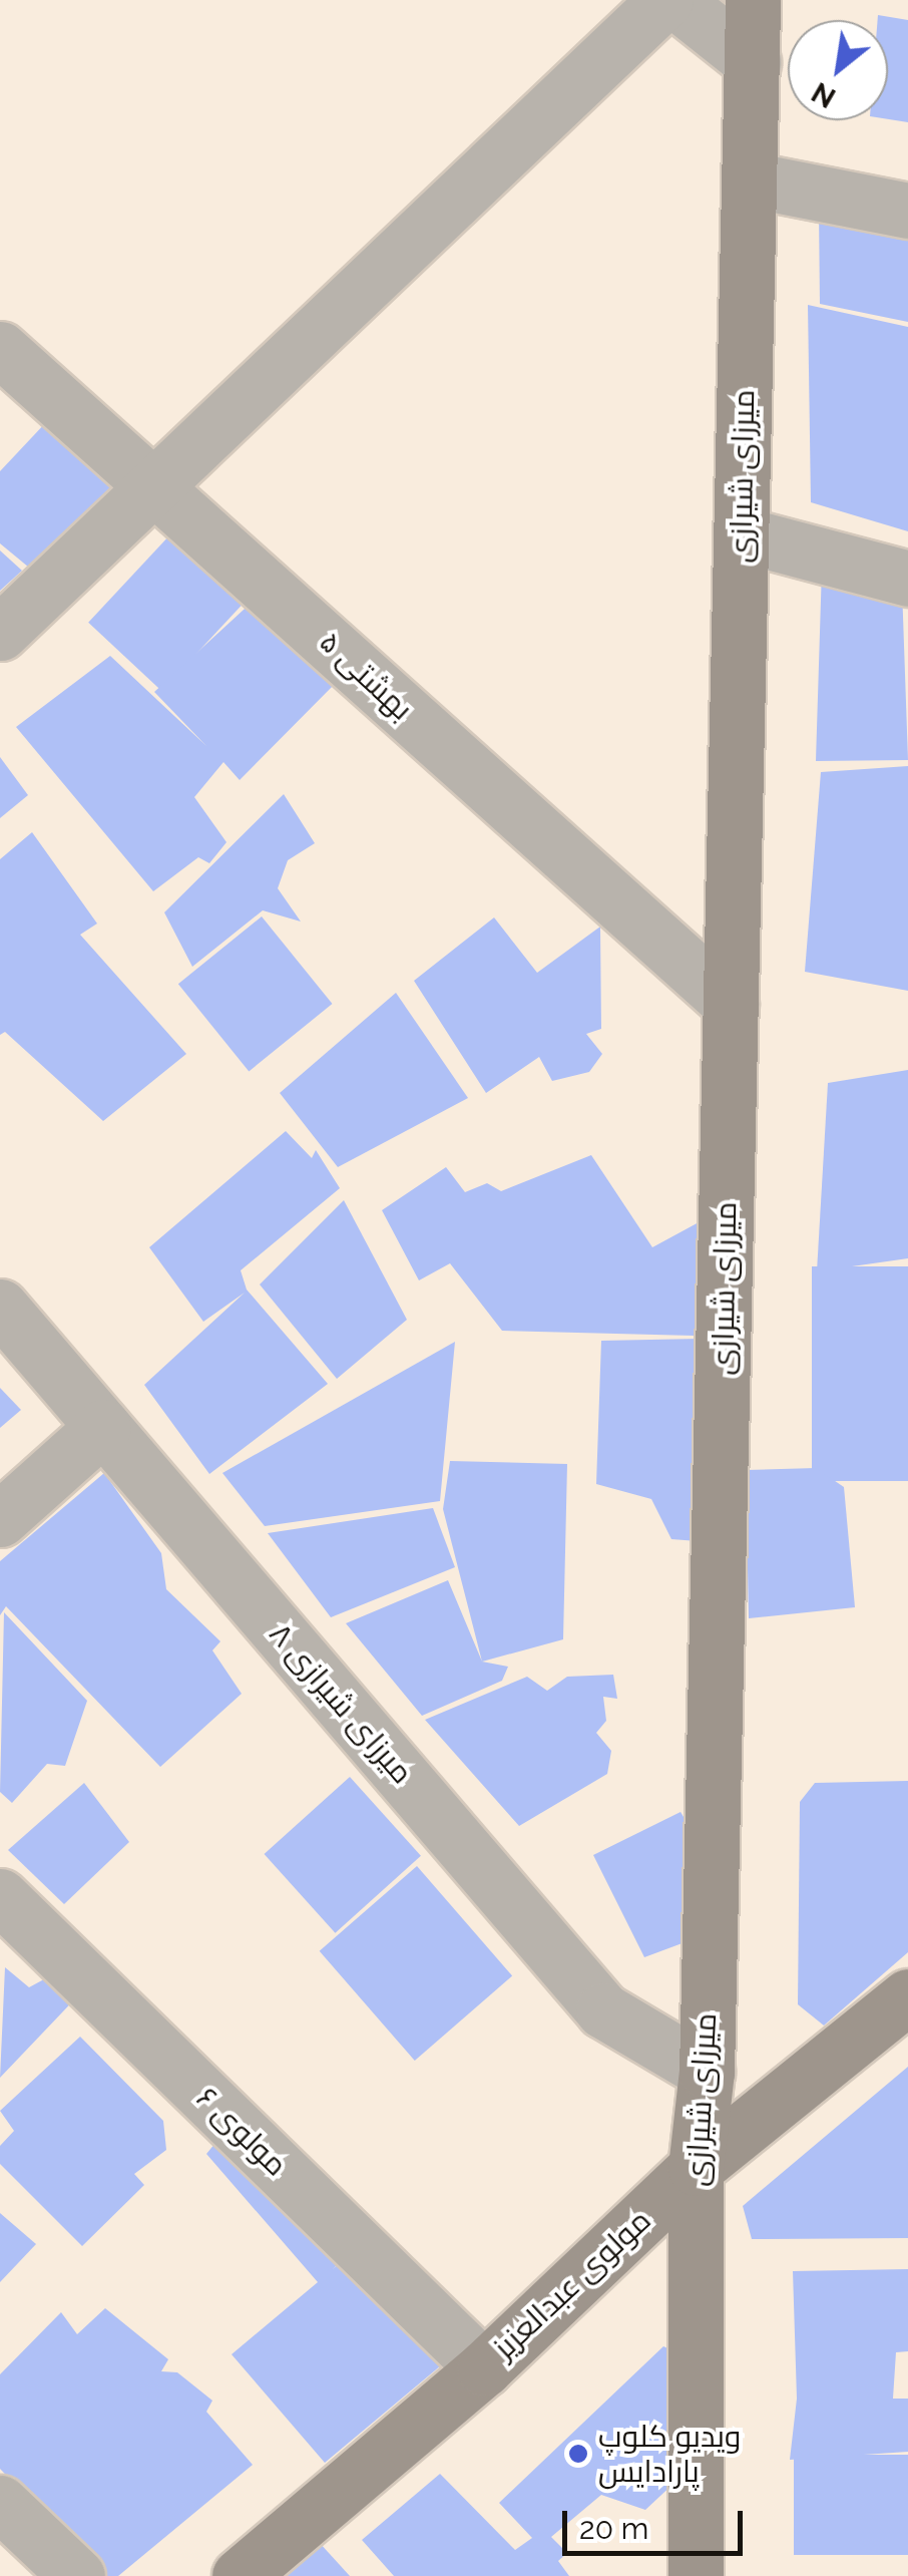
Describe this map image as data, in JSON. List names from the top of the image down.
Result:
{
  "streets": {
    "main road": ["میرزای شیرازی", "مولوی عبدالعزیز"],
    "street": ["بهشتی ۵", "میرزای شیرازی ۸", "مولوی ۶"]
  },
  "crossings": [
    ["میرزای شیرازی", "بهشتی ۵"],
    ["میرزای شیرازی", "میرزای شیرازی ۸"],
    ["میرزای شیرازی", "مولوی عبدالعزیز"],
    ["مولوی ۶", "مولوی عبدالعزیز"]
  ],
  "places": ["ویدیو کلوپ پارادایس"],
  "scale_bar": "20 m",
  "north": "bottom left"
}
